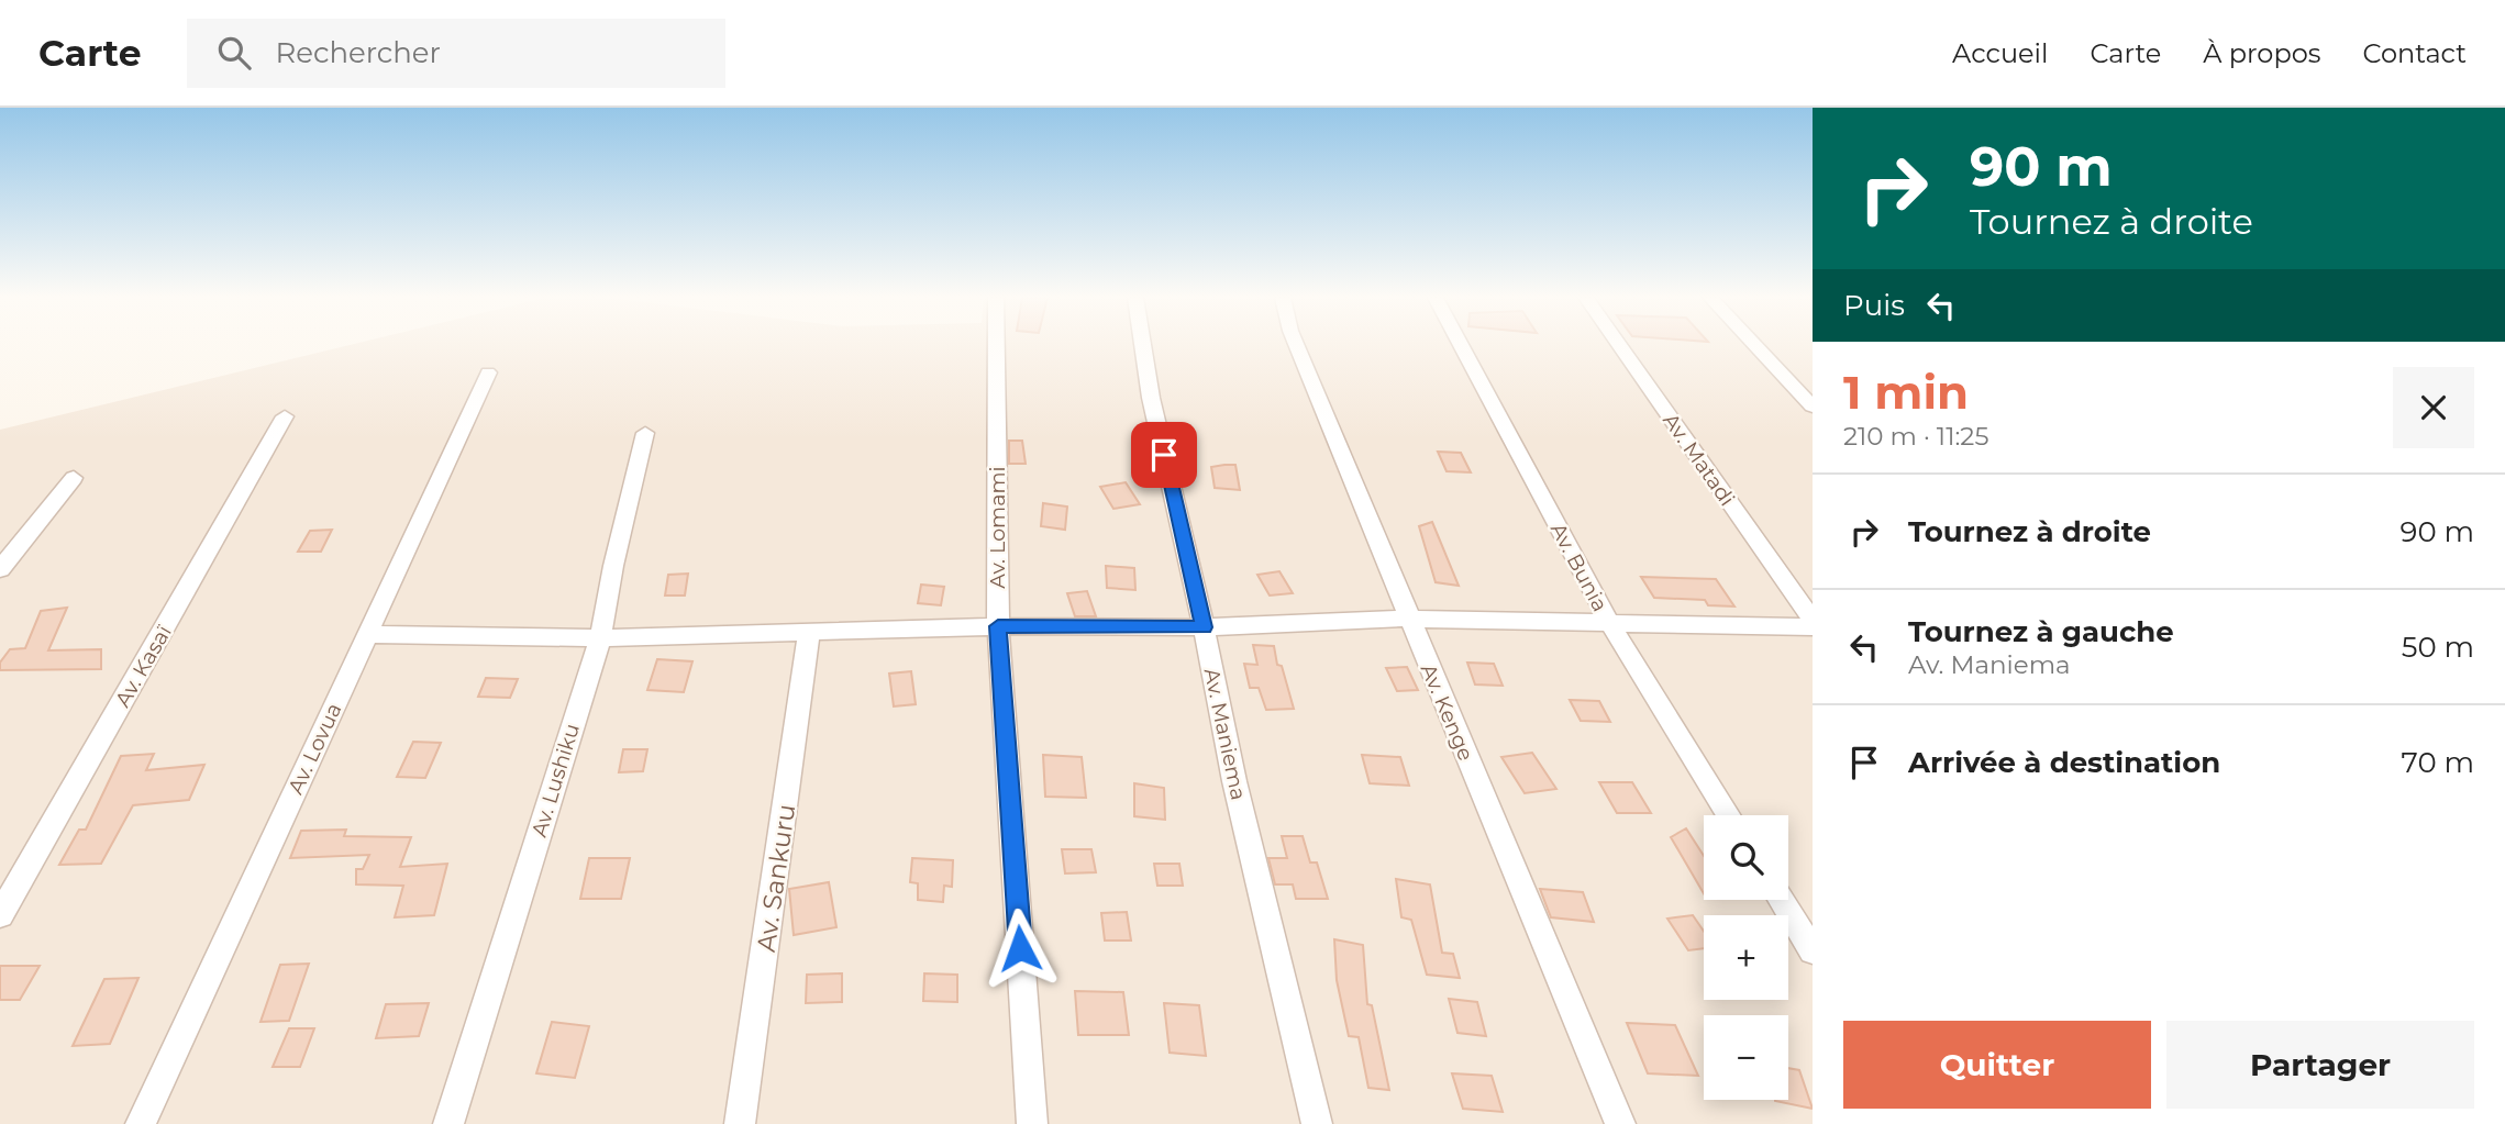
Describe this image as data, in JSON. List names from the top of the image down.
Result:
{
  "streets": {
    "street": [
      "Av. Matadi",
      "Av. Lomami",
      "Av. Bunia",
      "Av. Kasaï",
      "Av. Kenge",
      "Av. Maniema",
      "Av. Lovua",
      "Av. Lushiku",
      "Av. Sankuru"
    ]
  },
  "page": {
    "header": "Carte",
    "search": "Rechercher",
    "nav": [
      "Accueil",
      "Carte",
      "À propos",
      "Contact"
    ],
    "turn": ["90 m", "Tournez à droite"],
    "then": "Puis",
    "heading": ["1 min", "210 m · 11:25"],
    "list": [
      {
        "name": "Tournez à droite",
        "value": "90 m"
      },
      {
        "name": "Tournez à gauche",
        "note": "Av. Maniema",
        "value": "50 m"
      },
      {
        "name": "Arrivée à destination",
        "value": "70 m"
      }
    ],
    "map_buttons": ["+", "−"],
    "buttons": ["Quitter", "Partager"]
  }
}
